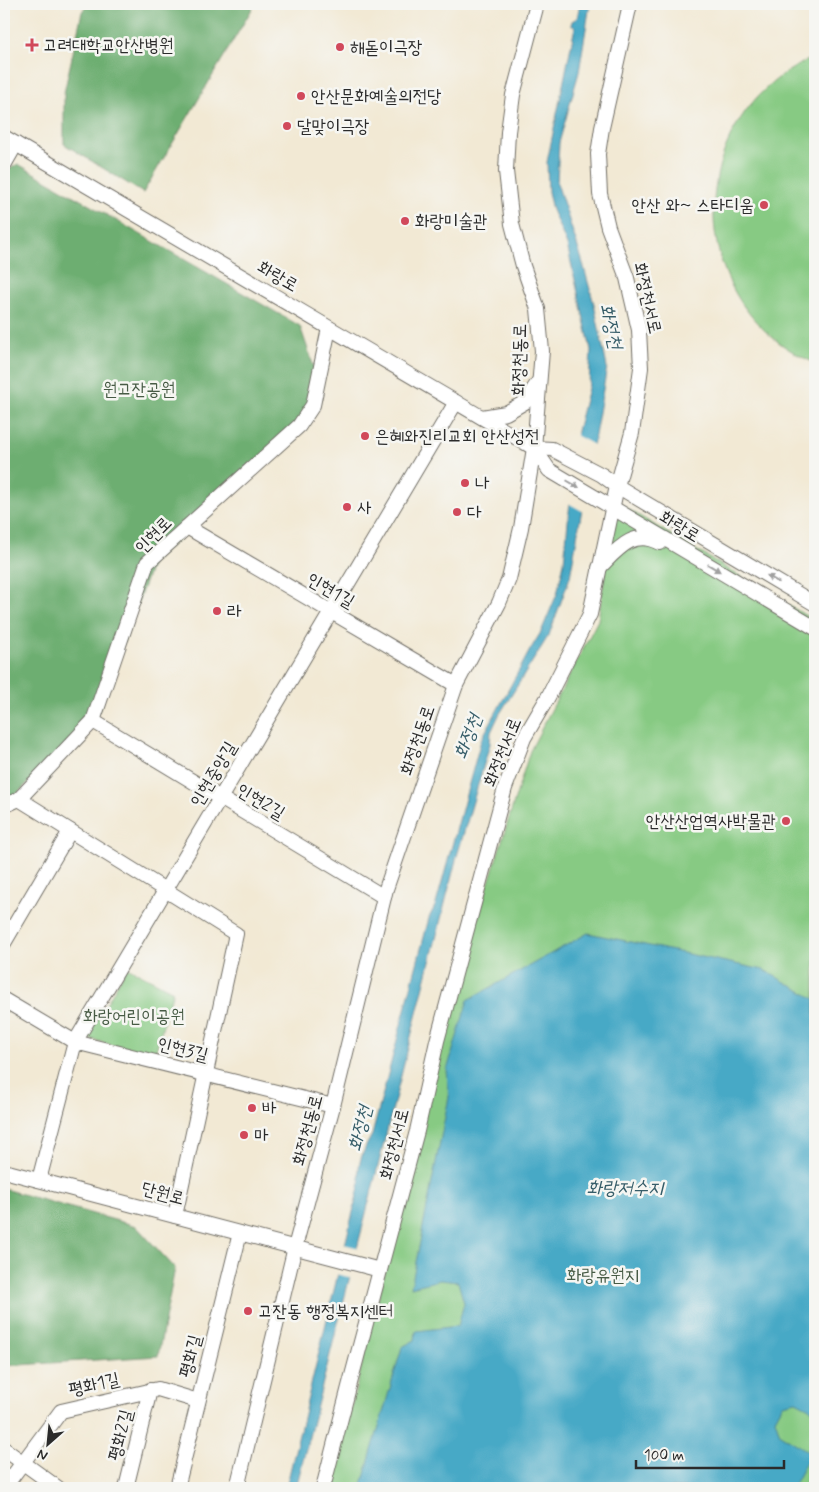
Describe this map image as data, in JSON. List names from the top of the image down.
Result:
{
  "streets": {
    "street": [
      "화랑로",
      "화정천서로",
      "화정천동로",
      "인현로",
      "인현1길",
      "인현중앙길",
      "인현2길",
      "인현3길",
      "단원로",
      "평화길",
      "평화1길",
      "평화2길"
    ]
  },
  "crossings": [
    ["화랑로", "화정천서로"],
    ["화랑로", "화정천동로"],
    ["화랑로", "인현로"],
    ["화랑로", "인현중앙길"],
    ["화정천서로", "단원로"],
    ["화정천동로", "인현1길"],
    ["화정천동로", "인현2길"],
    ["화정천동로", "인현3길"],
    ["화정천동로", "단원로"],
    ["인현로", "인현1길"],
    ["인현로", "인현2길"],
    ["인현1길", "인현중앙길"],
    ["인현중앙길", "인현2길"],
    ["인현중앙길", "인현3길"],
    ["인현중앙길", "단원로"],
    ["단원로", "평화길"],
    ["평화길", "평화1길"],
    ["평화1길", "평화2길"]
  ],
  "water": ["화정천", "화랑저수지"],
  "parks": ["원고잔공원", "화랑어린이공원", "화랑유원지"],
  "places": {
    "health": ["고려대학교안산병원"],
    "other": [
      "해돋이극장",
      "안산문화예술의전당",
      "달맞이극장",
      "안산 와~ 스타디움",
      "화랑미술관",
      "은혜와진리교회 안산성전",
      "나",
      "사",
      "다",
      "라",
      "안산산업역사박물관",
      "바",
      "마",
      "고잔동 행정복지센터"
    ]
  },
  "scale_bar": "100 m",
  "north": "bottom left"
}
